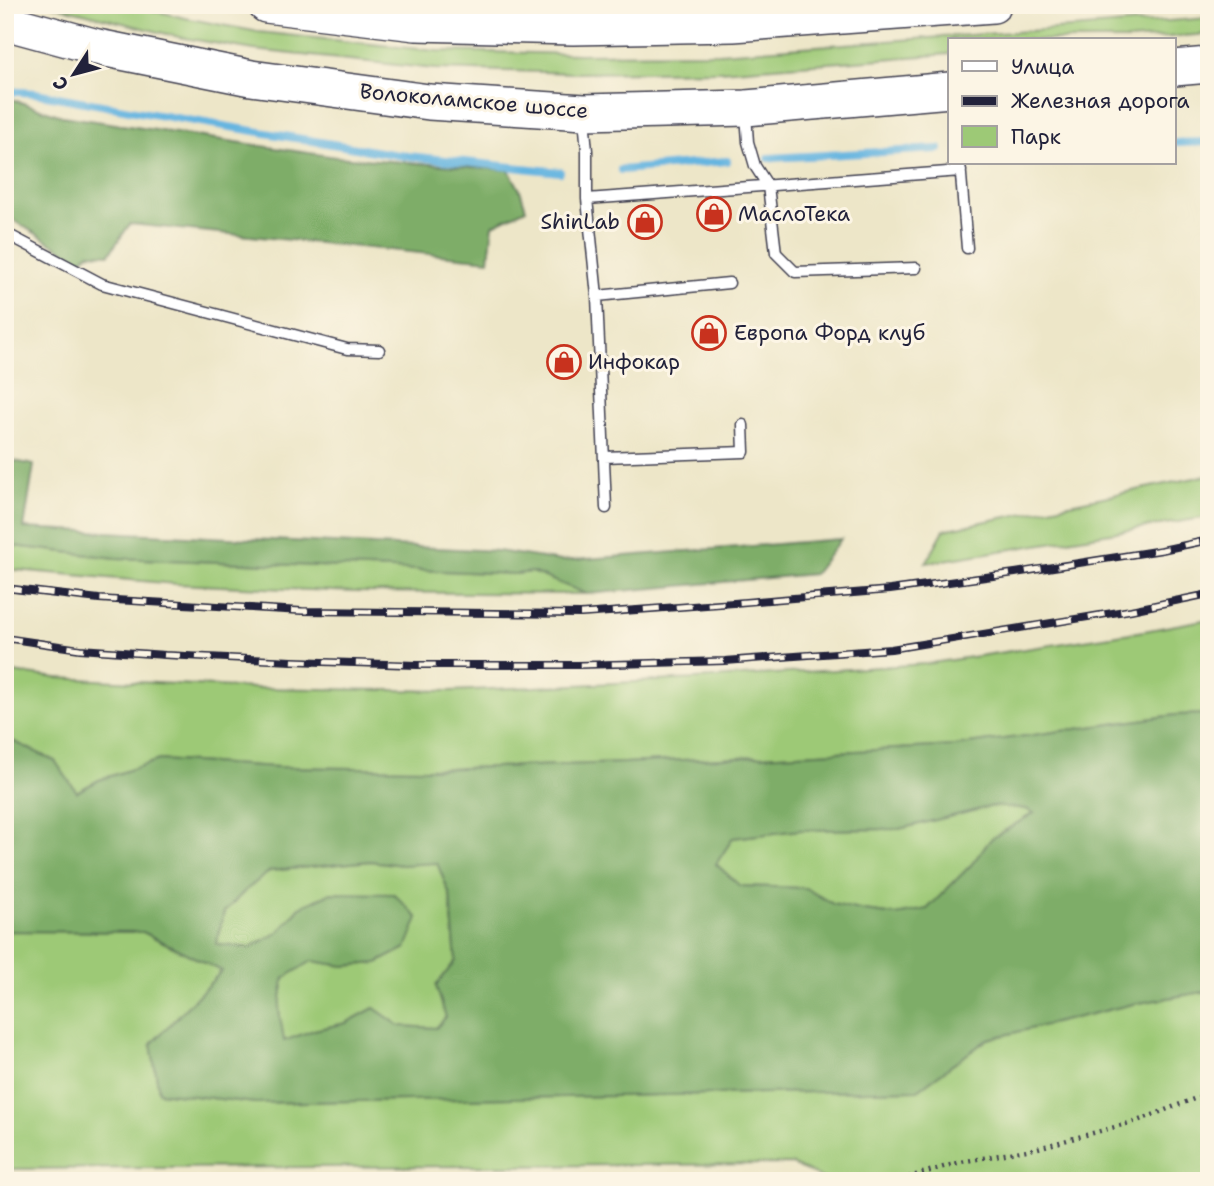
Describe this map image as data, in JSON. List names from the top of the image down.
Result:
{
  "streets": {
    "main road": ["Волоколамское шоссе"]
  },
  "places": {
    "shop": [
      "МаслоТека",
      "ShinLab",
      "Европа Форд клуб",
      "Инфокар"
    ]
  },
  "legend": ["Улица", "Железная дорога", "Парк"],
  "north": "bottom left"
}
